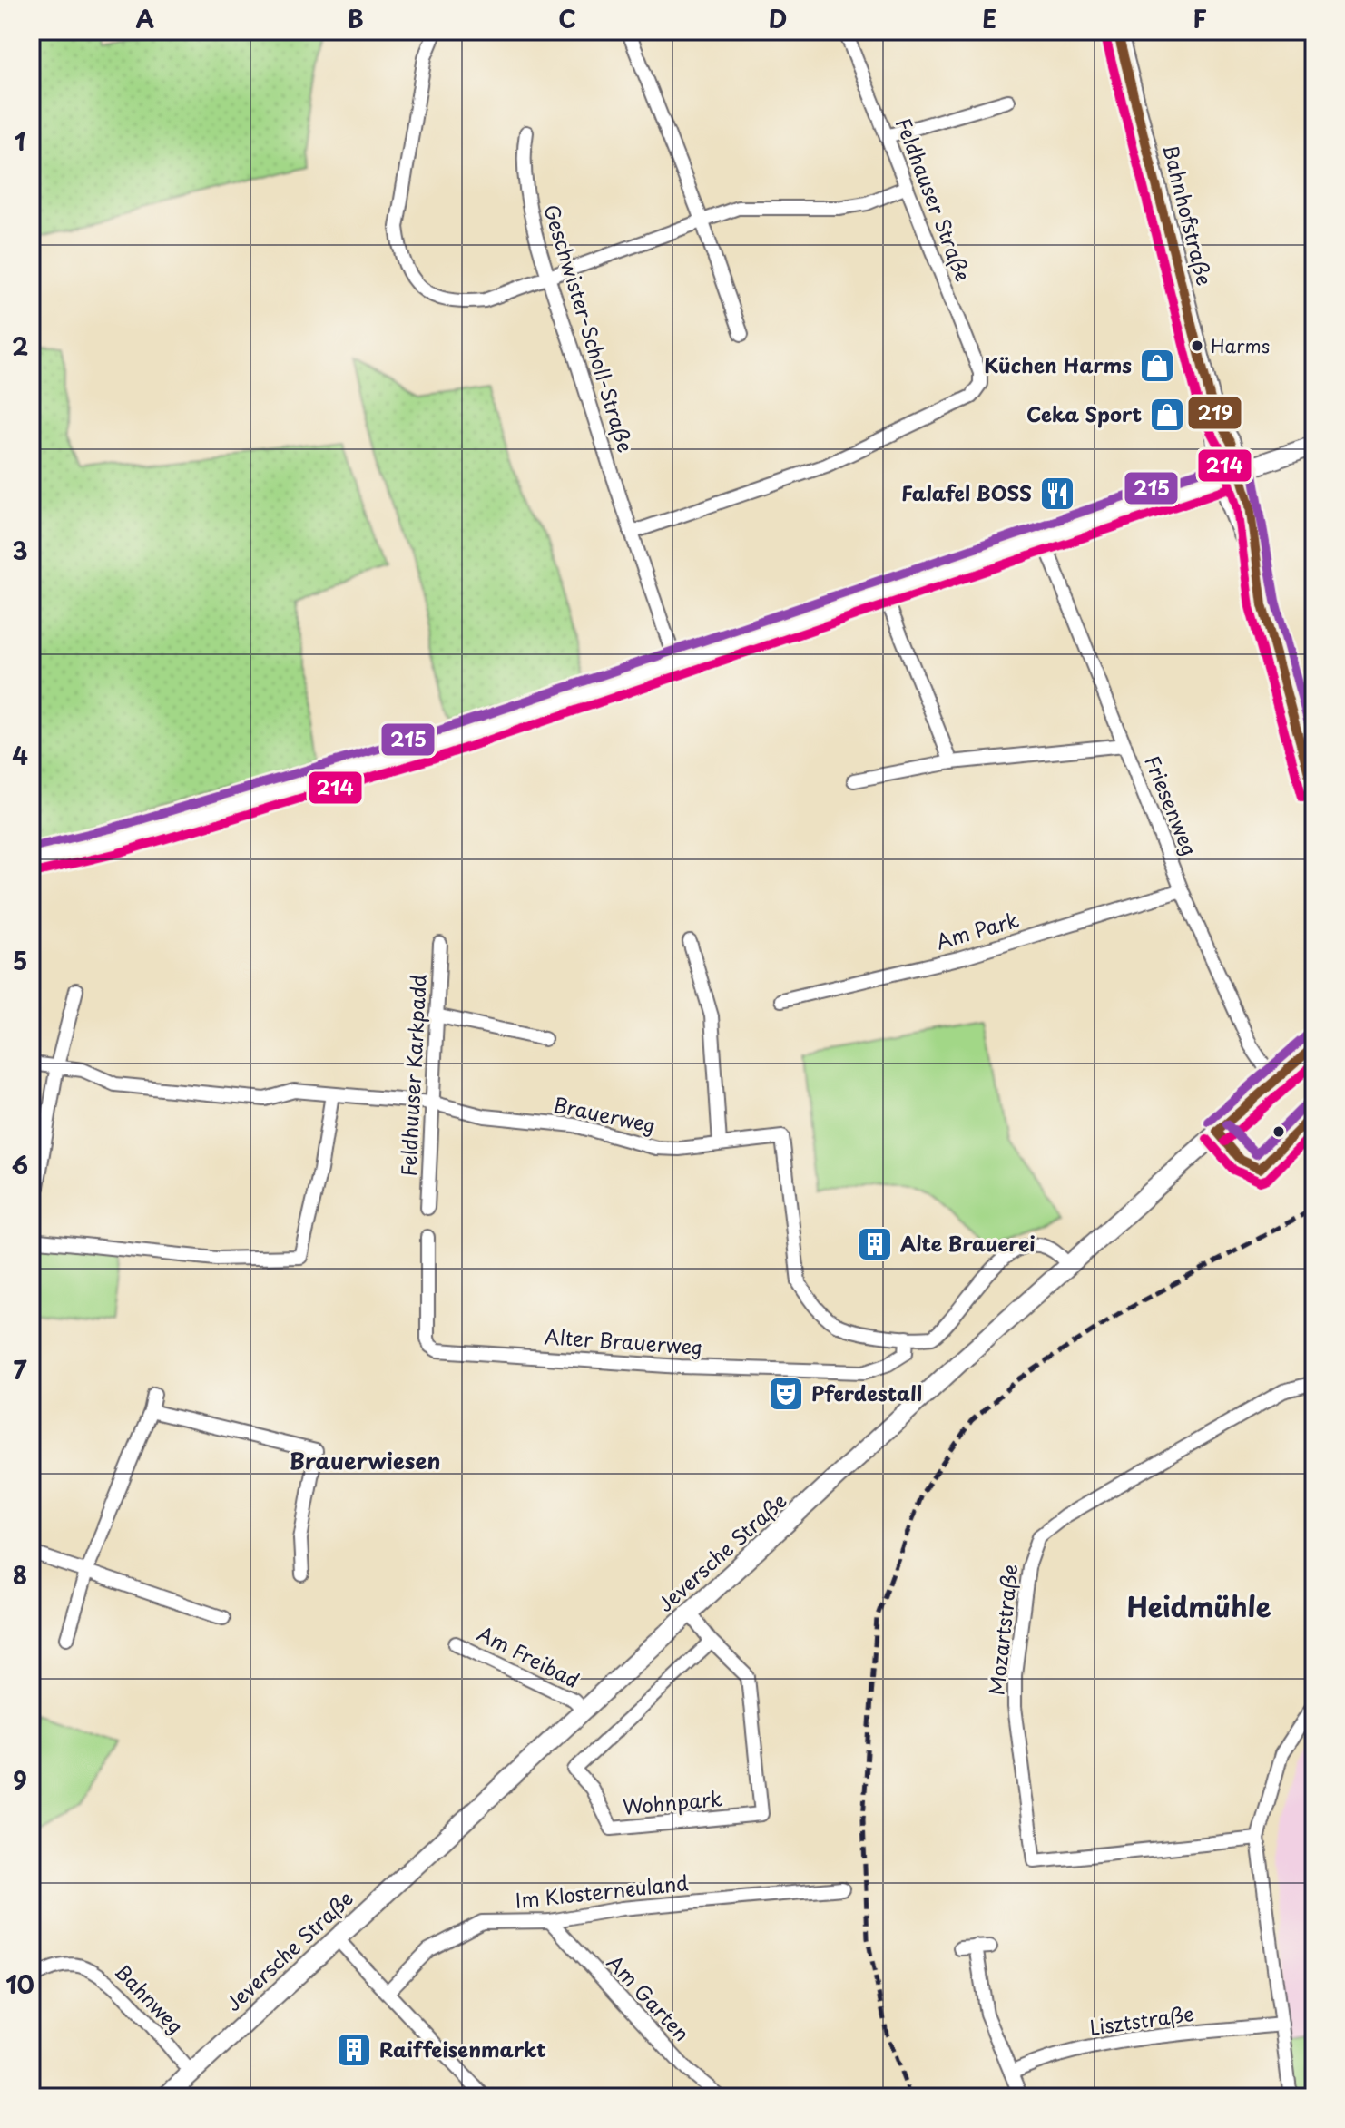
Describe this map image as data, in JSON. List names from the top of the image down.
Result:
{
  "streets": {
    "street": [
      "Feldhauser Straße",
      "Bahnhofstraße",
      "Geschwister-Scholl-Straße",
      "Friesenweg",
      "Am Park",
      "Feldhuuser Karkpadd",
      "Brauerweg",
      "Alter Brauerweg",
      "Jeversche Straße",
      "Mozartstraße",
      "Am Freibad",
      "Wohnpark",
      "Im Klosterneuland",
      "Am Garten",
      "Bahnweg",
      "Lisztstraße"
    ]
  },
  "crossings": [
    ["Feldhauser Straße", "Geschwister-Scholl-Straße"],
    ["Friesenweg", "Am Park"],
    ["Friesenweg", "Jeversche Straße"],
    ["Feldhuuser Karkpadd", "Brauerweg"],
    ["Brauerweg", "Alter Brauerweg"],
    ["Brauerweg", "Jeversche Straße"],
    ["Jeversche Straße", "Am Freibad"],
    ["Jeversche Straße", "Wohnpark"],
    ["Jeversche Straße", "Bahnweg"],
    ["Im Klosterneuland", "Am Garten"]
  ],
  "districts": ["Brauerwiesen", "Heidmühle"],
  "places": {
    "other": ["Harms"],
    "shop": ["Küchen Harms", "Ceka Sport"],
    "restaurant": ["Falafel BOSS"],
    "building": ["Alte Brauerei", "Raiffeisenmarkt"],
    "theatre": ["Pferdestall"]
  },
  "lines": ["transit line 219", "transit line 214", "transit line 215"],
  "grid": {
    "columns": [
      "A",
      "B",
      "C",
      "D",
      "E",
      "F"
    ],
    "rows": [
      "1",
      "2",
      "3",
      "4",
      "5",
      "6",
      "7",
      "8",
      "9",
      "10"
    ]
  }
}
